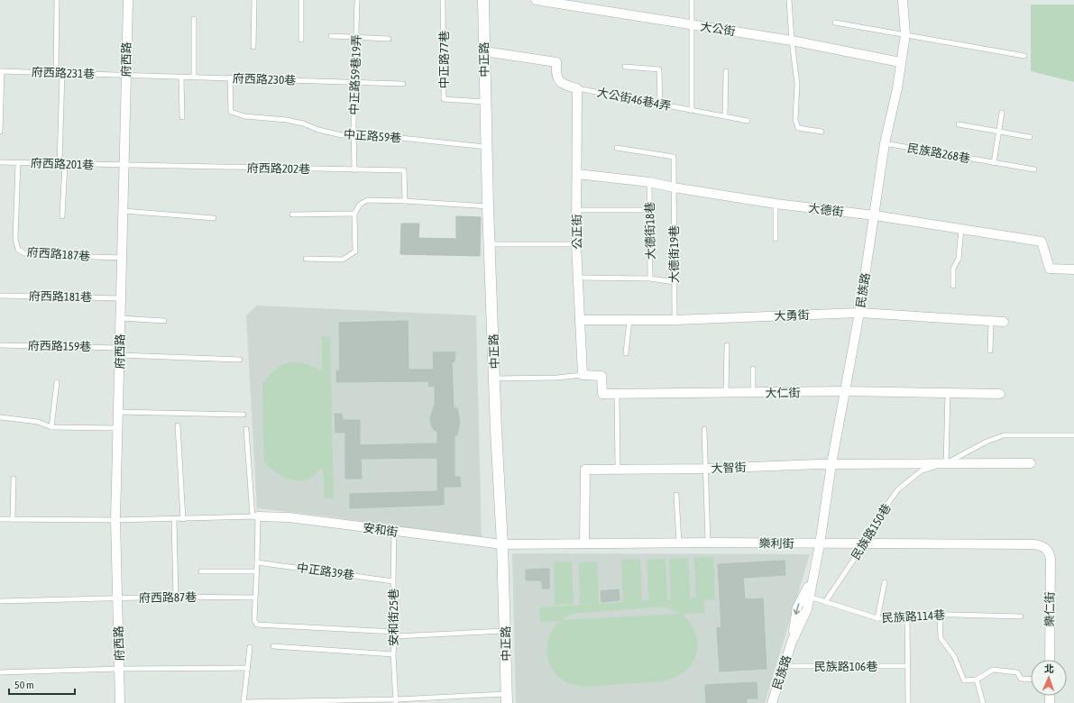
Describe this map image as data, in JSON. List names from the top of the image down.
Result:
{
  "streets": {
    "street": [
      "大公街",
      "府西路",
      "中正路",
      "大德街",
      "公正街",
      "民族路",
      "大勇街",
      "大仁街",
      "大智街",
      "安和街",
      "民族路150巷",
      "樂利街",
      "樂仁街"
    ],
    "lane": [
      "中正路77巷",
      "府西路231巷",
      "中正路59巷19弄",
      "府西路230巷",
      "大公街46巷4弄",
      "中正路59巷",
      "民族路268巷",
      "府西路201巷",
      "府西路202巷",
      "大德街18巷",
      "府西路187巷",
      "大德街19巷",
      "府西路181巷",
      "府西路159巷",
      "中正路39巷",
      "府西路87巷",
      "民族路114巷",
      "安和街25巷",
      "民族路106巷"
    ]
  },
  "crossings": [
    ["大公街", "民族路"],
    ["府西路", "府西路231巷"],
    ["府西路", "府西路230巷"],
    ["府西路", "府西路201巷"],
    ["府西路", "府西路202巷"],
    ["府西路", "府西路187巷"],
    ["府西路", "府西路181巷"],
    ["府西路", "府西路159巷"],
    ["府西路", "府西路87巷"],
    ["中正路77巷", "中正路"],
    ["中正路", "中正路59巷"],
    ["中正路", "安和街"],
    ["中正路", "樂利街"],
    ["府西路231巷", "府西路230巷"],
    ["中正路59巷19弄", "府西路230巷"],
    ["中正路59巷19弄", "中正路59巷"],
    ["中正路59巷19弄", "府西路202巷"],
    ["府西路230巷", "中正路59巷"],
    ["大公街46巷4弄", "公正街"],
    ["民族路268巷", "民族路"],
    ["府西路201巷", "府西路202巷"],
    ["府西路201巷", "府西路187巷"],
    ["大德街", "大德街18巷"],
    ["大德街", "公正街"],
    ["大德街", "大德街19巷"],
    ["大德街", "民族路"],
    ["公正街", "大勇街"],
    ["公正街", "大仁街"],
    ["大德街19巷", "大勇街"],
    ["民族路", "大勇街"],
    ["民族路", "大仁街"],
    ["民族路", "大智街"],
    ["民族路", "樂利街"],
    ["民族路", "民族路114巷"],
    ["民族路", "民族路106巷"],
    ["大智街", "民族路150巷"],
    ["大智街", "樂利街"],
    ["安和街", "樂利街"],
    ["安和街", "安和街25巷"],
    ["民族路150巷", "樂利街"],
    ["民族路150巷", "民族路114巷"],
    ["樂利街", "樂仁街"],
    ["中正路39巷", "安和街25巷"]
  ],
  "scale_bar": "50 m",
  "north": "top"
}
